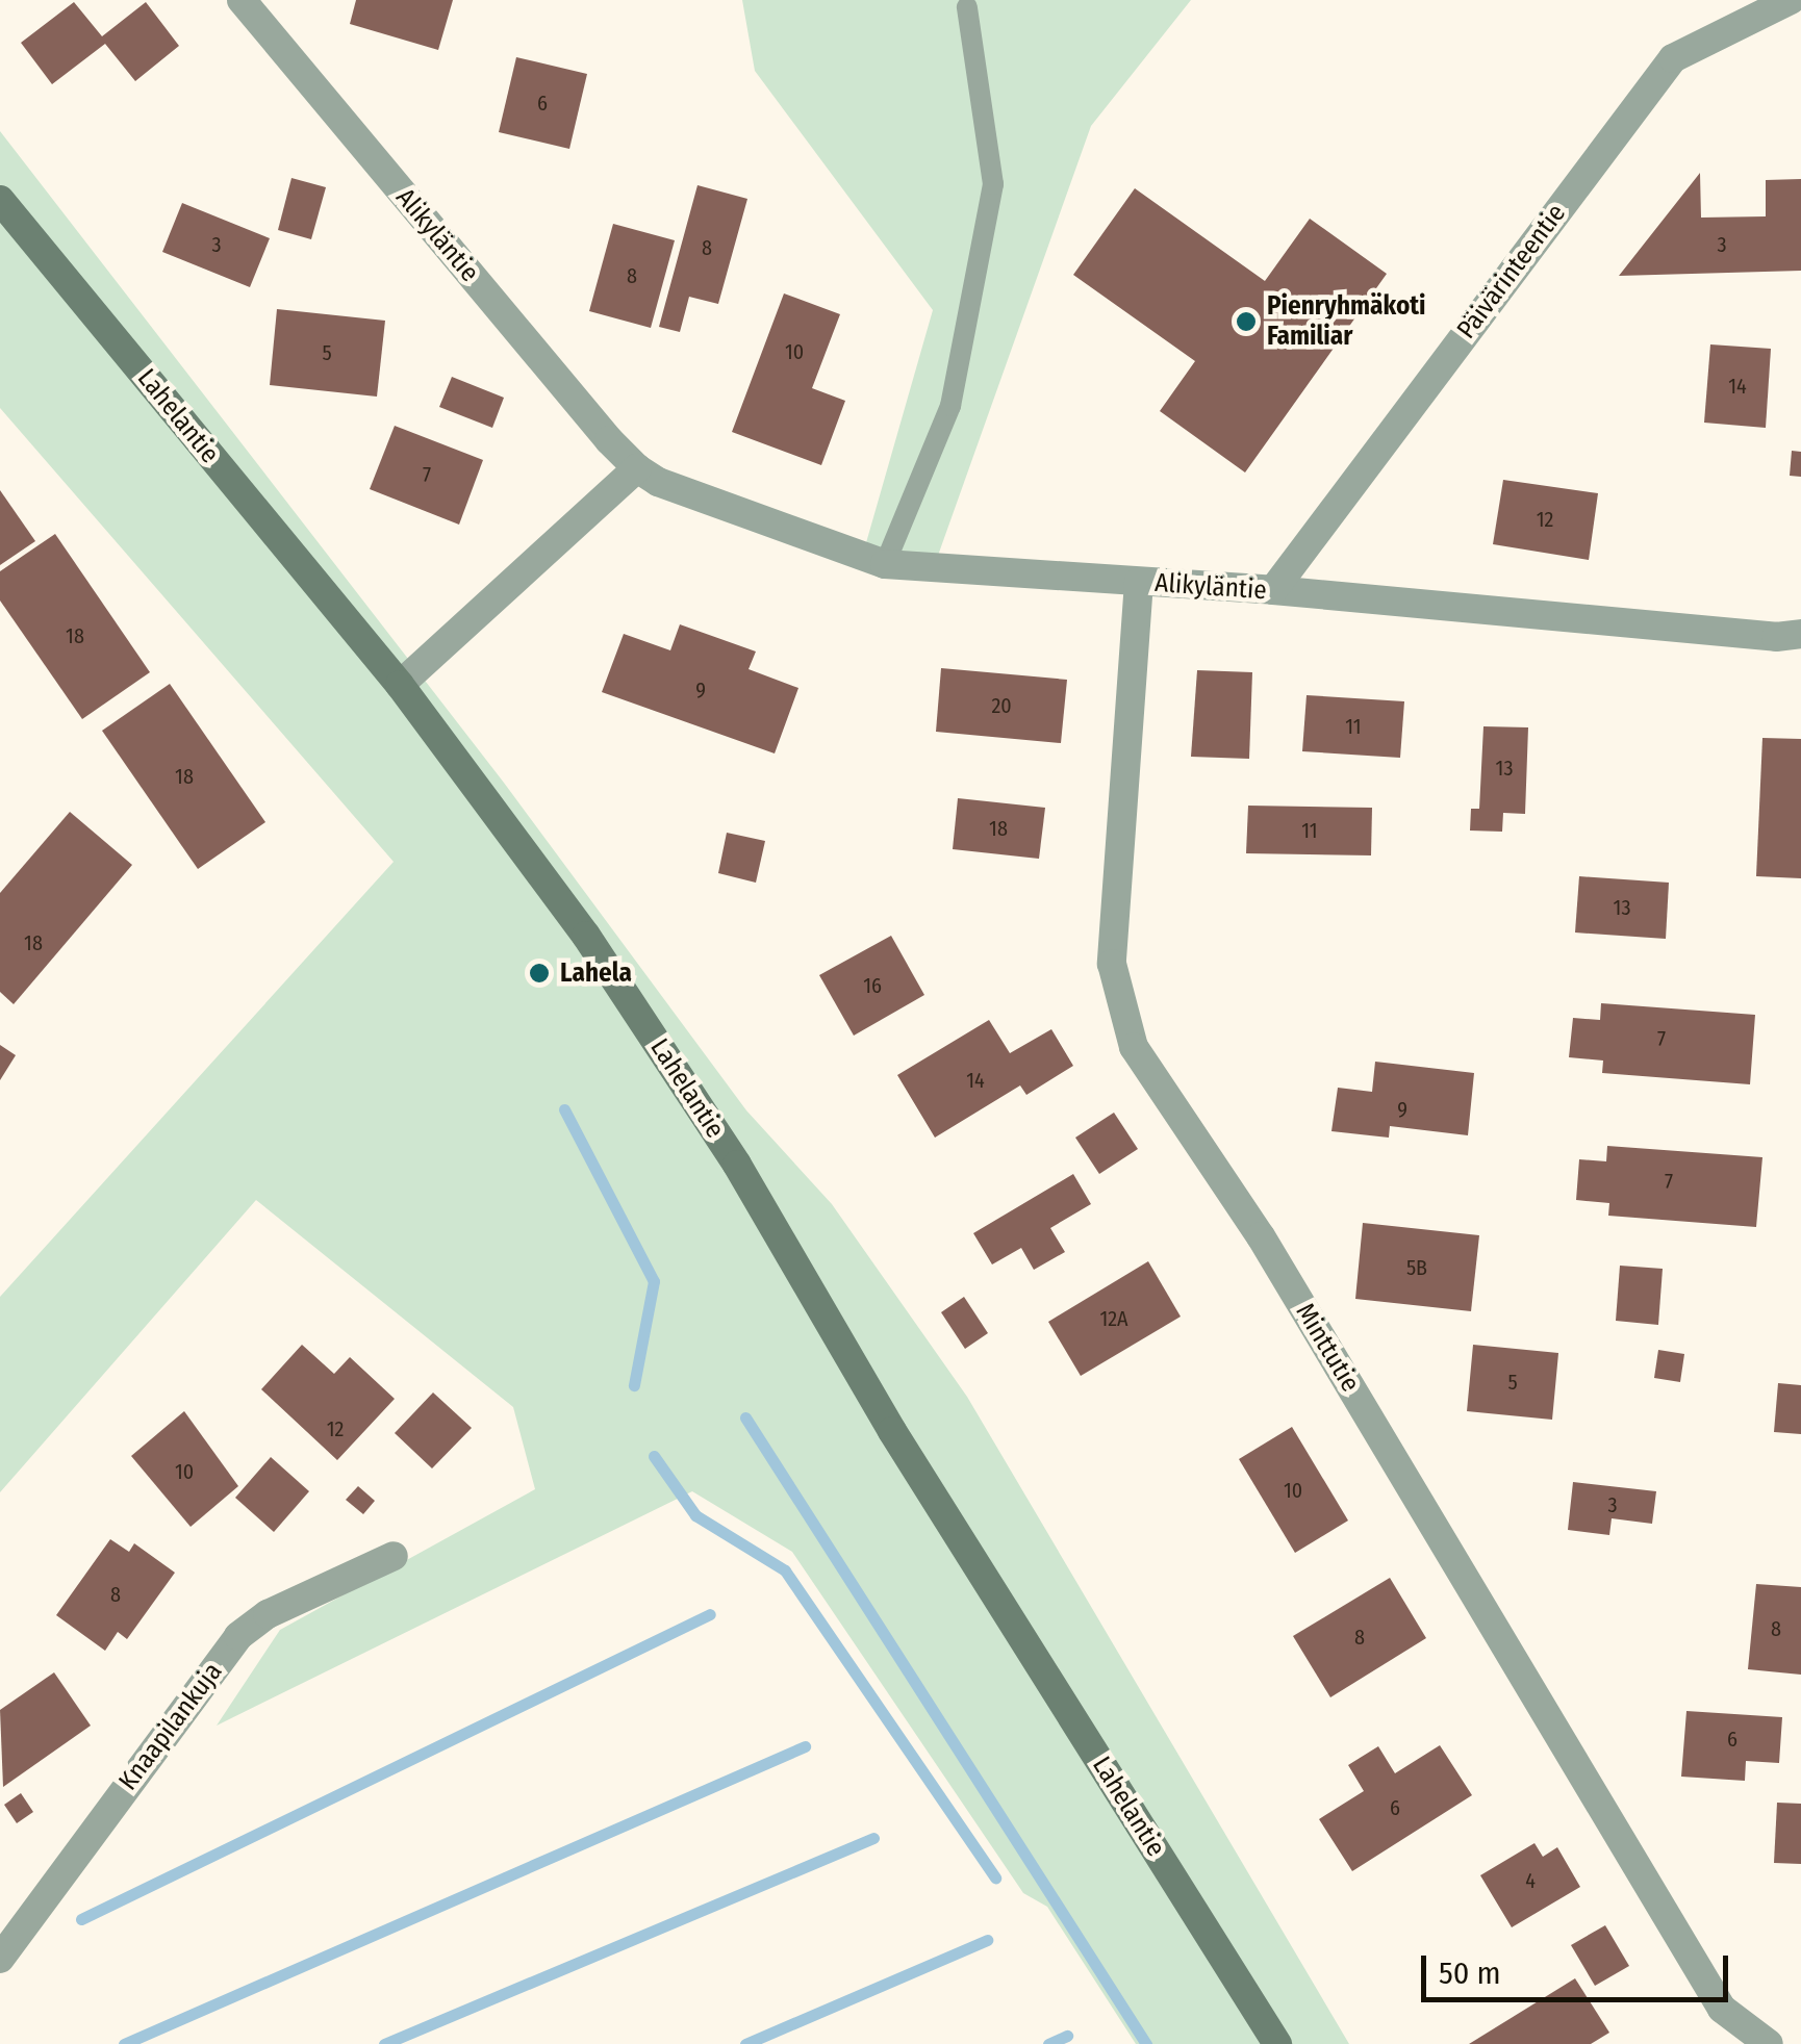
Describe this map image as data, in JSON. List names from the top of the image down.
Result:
{
  "streets": {
    "main road": ["Lahelantie"],
    "street": [
      "Alikyläntie",
      "Päivärinteentie",
      "Minttutie",
      "Knaapilankuja"
    ]
  },
  "crossings": [
    ["Alikyläntie", "Päivärinteentie"],
    ["Alikyläntie", "Minttutie"]
  ],
  "places": ["Pienryhmäkoti Familiar", "Lahela"],
  "house_numbers": [
    "6",
    "3",
    "3",
    "8",
    "8",
    "10",
    "5",
    "14",
    "7",
    "12",
    "18",
    "9",
    "20",
    "11",
    "13",
    "18",
    "18",
    "11",
    "13",
    "18",
    "16",
    "7",
    "14",
    "9",
    "7",
    "5B",
    "12A",
    "5",
    "12",
    "10",
    "10",
    "3",
    "8",
    "8",
    "8",
    "6",
    "6",
    "4"
  ],
  "scale_bar": "50 m"
}
